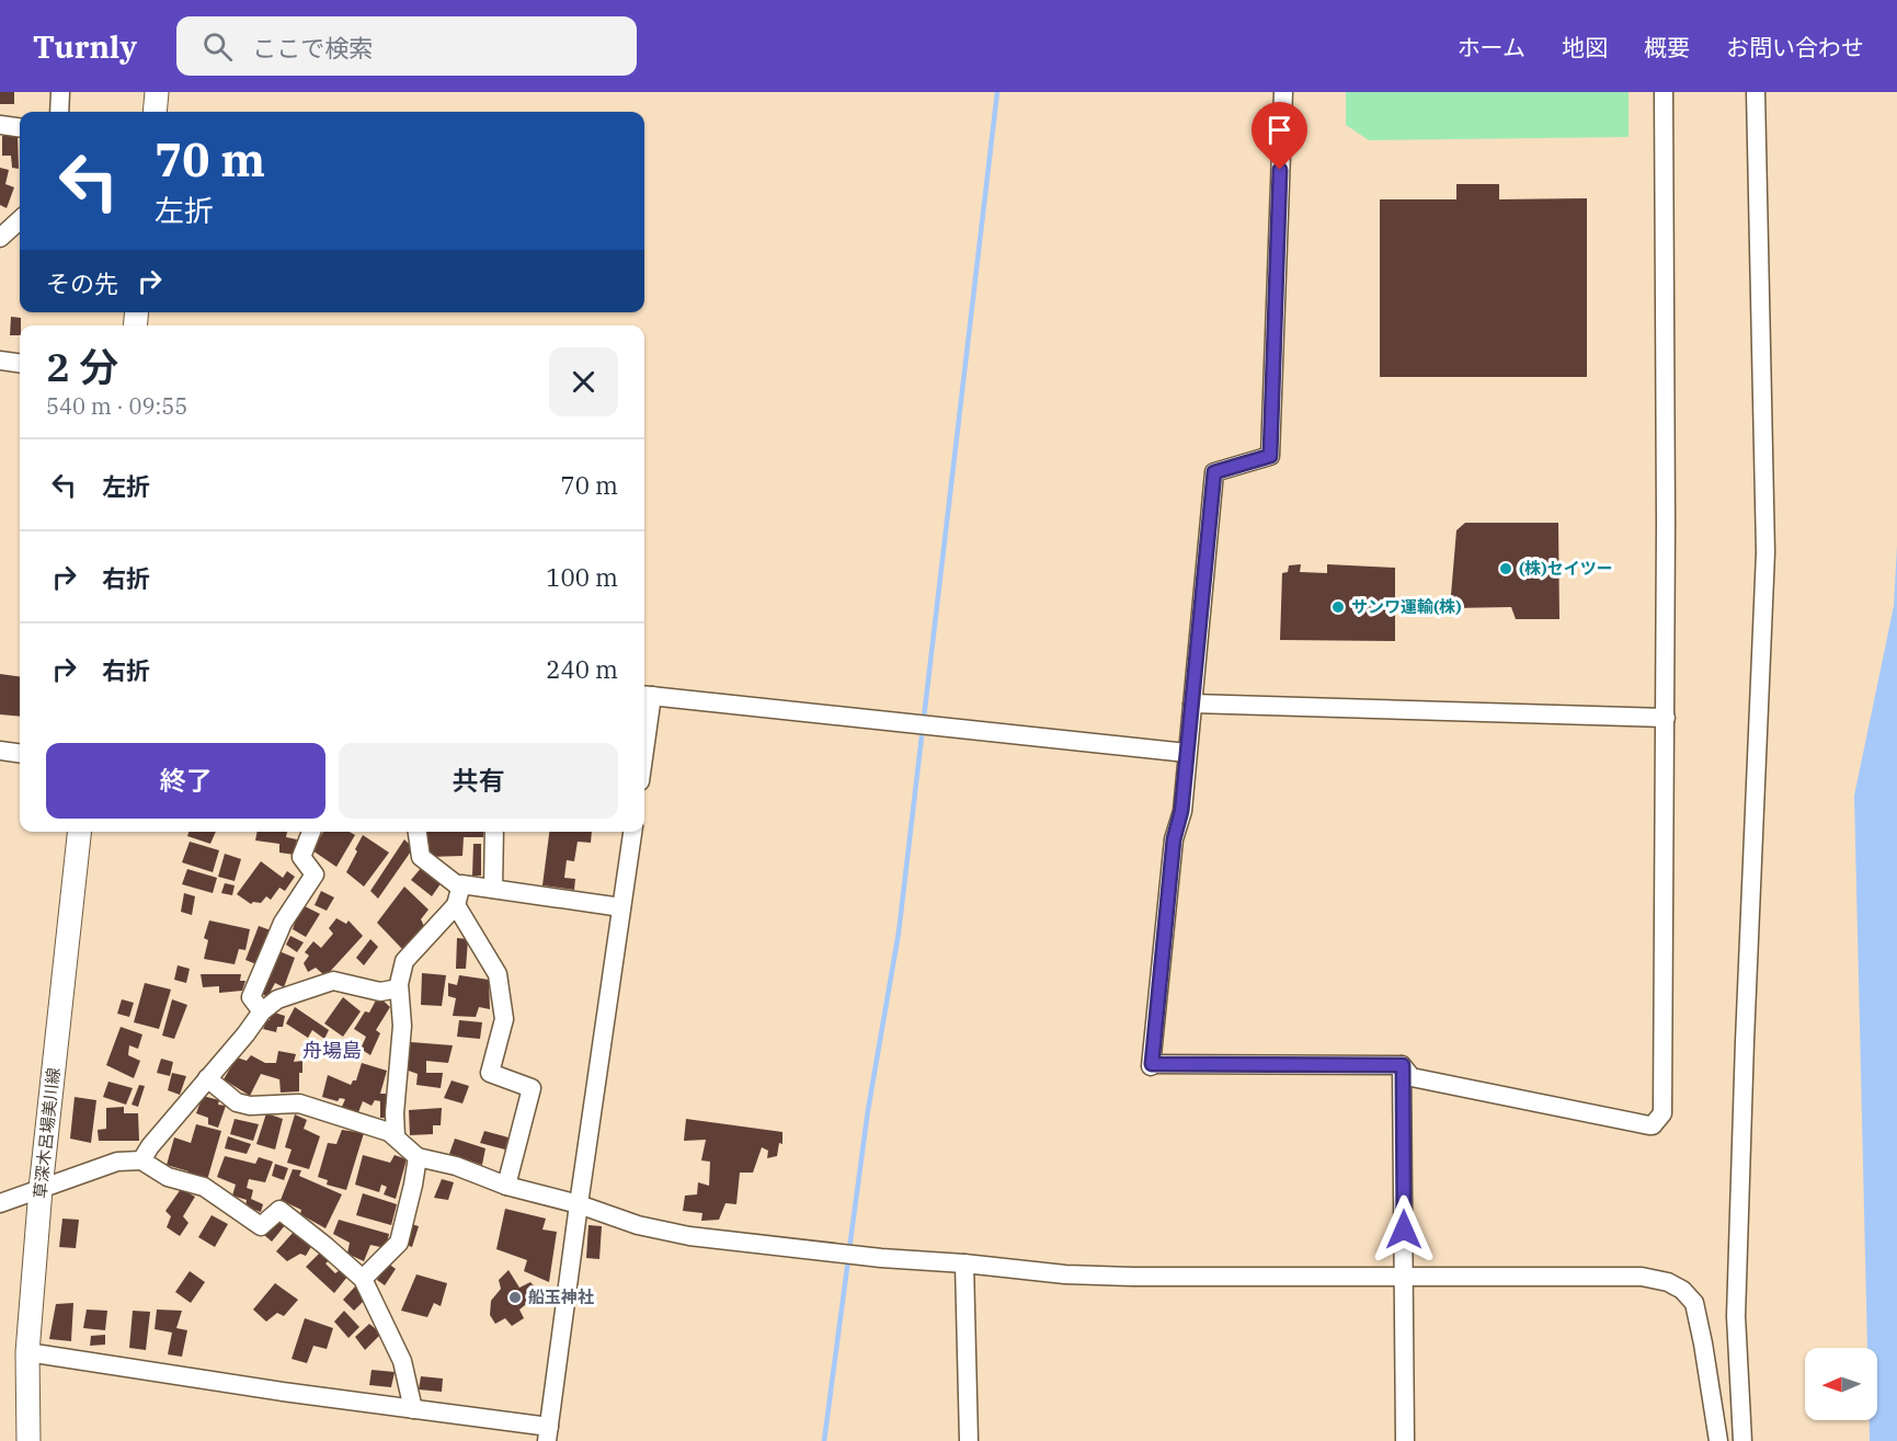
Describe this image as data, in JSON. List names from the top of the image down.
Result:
{
  "streets": {
    "main road": ["草深木呂場美川線"]
  },
  "districts": ["舟場島"],
  "places": ["(株)セイツー", "サンワ運輸(株)", "船玉神社"],
  "north": "left",
  "page": {
    "header": "Turnly",
    "search": "ここで検索",
    "nav": [
      "ホーム",
      "地図",
      "概要",
      "お問い合わせ"
    ],
    "turn": ["70 m", "左折"],
    "then": "その先",
    "heading": ["2 分", "540 m · 09:55"],
    "list": [
      {
        "name": "左折",
        "value": "70 m"
      },
      {
        "name": "右折",
        "value": "100 m"
      },
      {
        "name": "右折",
        "value": "240 m"
      }
    ],
    "buttons": ["終了", "共有"]
  }
}
